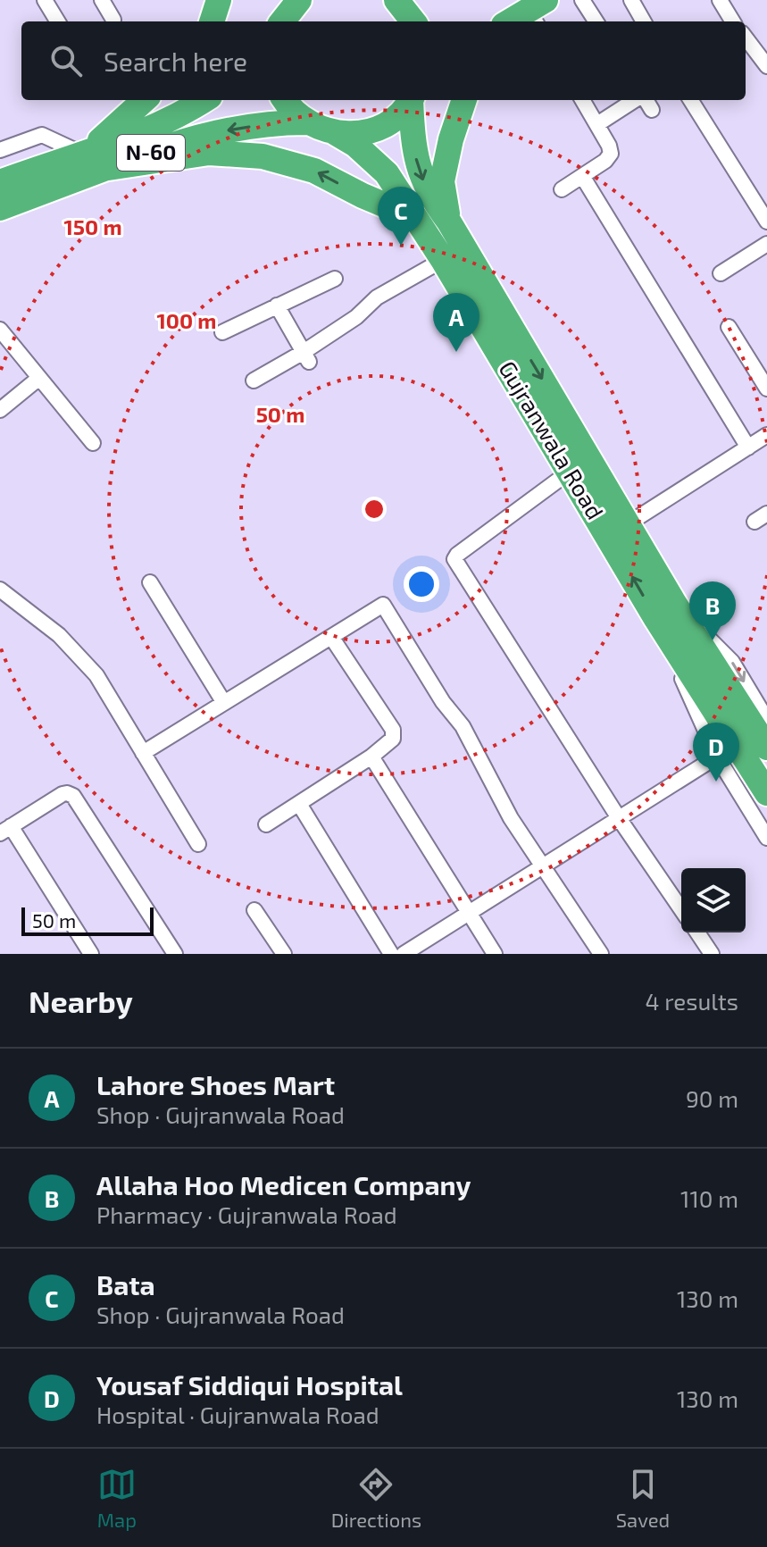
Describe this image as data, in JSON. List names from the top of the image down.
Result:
{
  "streets": {
    "highway": ["N-60", "Gujranwala Road"]
  },
  "scale_bar": "50 m",
  "page": {
    "search": "Search here",
    "pins": [
      "C",
      "A",
      "B",
      "D"
    ],
    "scale": "50 m",
    "heading": ["Nearby", "4 results"],
    "list": [
      {
        "mark": "A",
        "name": "Lahore Shoes Mart",
        "note": "Shop · Gujranwala Road",
        "value": "90 m"
      },
      {
        "mark": "B",
        "name": "Allaha Hoo Medicen Company",
        "note": "Pharmacy · Gujranwala Road",
        "value": "110 m"
      },
      {
        "mark": "C",
        "name": "Bata",
        "note": "Shop · Gujranwala Road",
        "value": "130 m"
      },
      {
        "mark": "D",
        "name": "Yousaf Siddiqui Hospital",
        "note": "Hospital · Gujranwala Road",
        "value": "130 m"
      }
    ],
    "nav": ["Map", "Directions", "Saved"]
  },
  "rings": ["150 m", "100 m", "50 m"]
}
